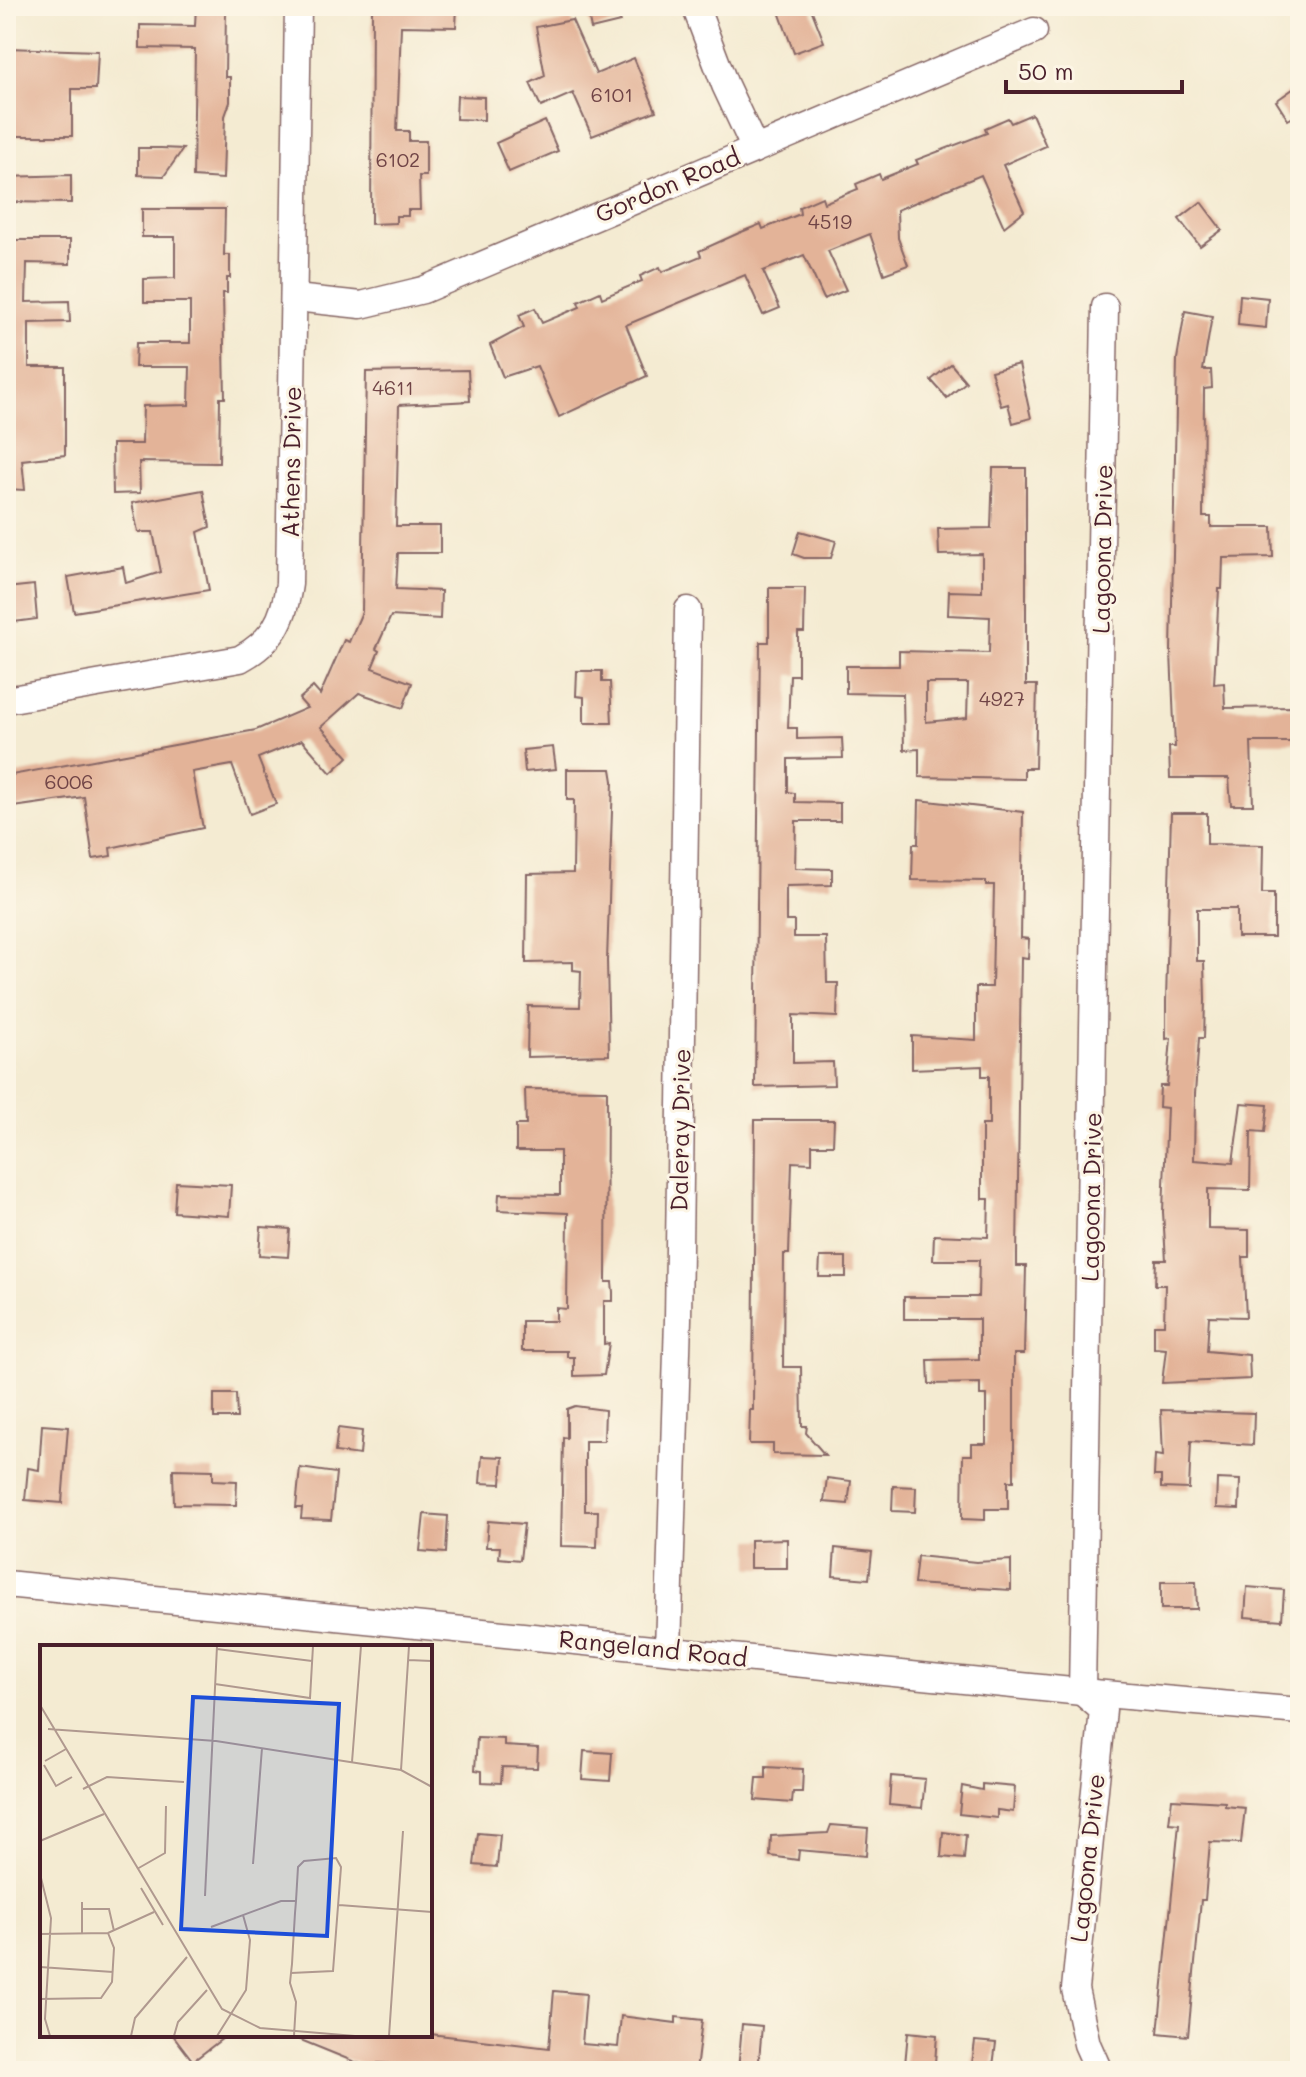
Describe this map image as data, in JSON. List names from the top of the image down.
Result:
{
  "streets": {
    "street": [
      "Gordon Road",
      "Athens Drive",
      "Lagoona Drive",
      "Daleray Drive",
      "Rangeland Road"
    ]
  },
  "crossings": [
    ["Gordon Road", "Athens Drive"],
    ["Lagoona Drive", "Rangeland Road"],
    ["Daleray Drive", "Rangeland Road"]
  ],
  "house_numbers": [
    "6101",
    "6102",
    "4519",
    "4611",
    "4927",
    "6006"
  ],
  "scale_bar": "50 m"
}
